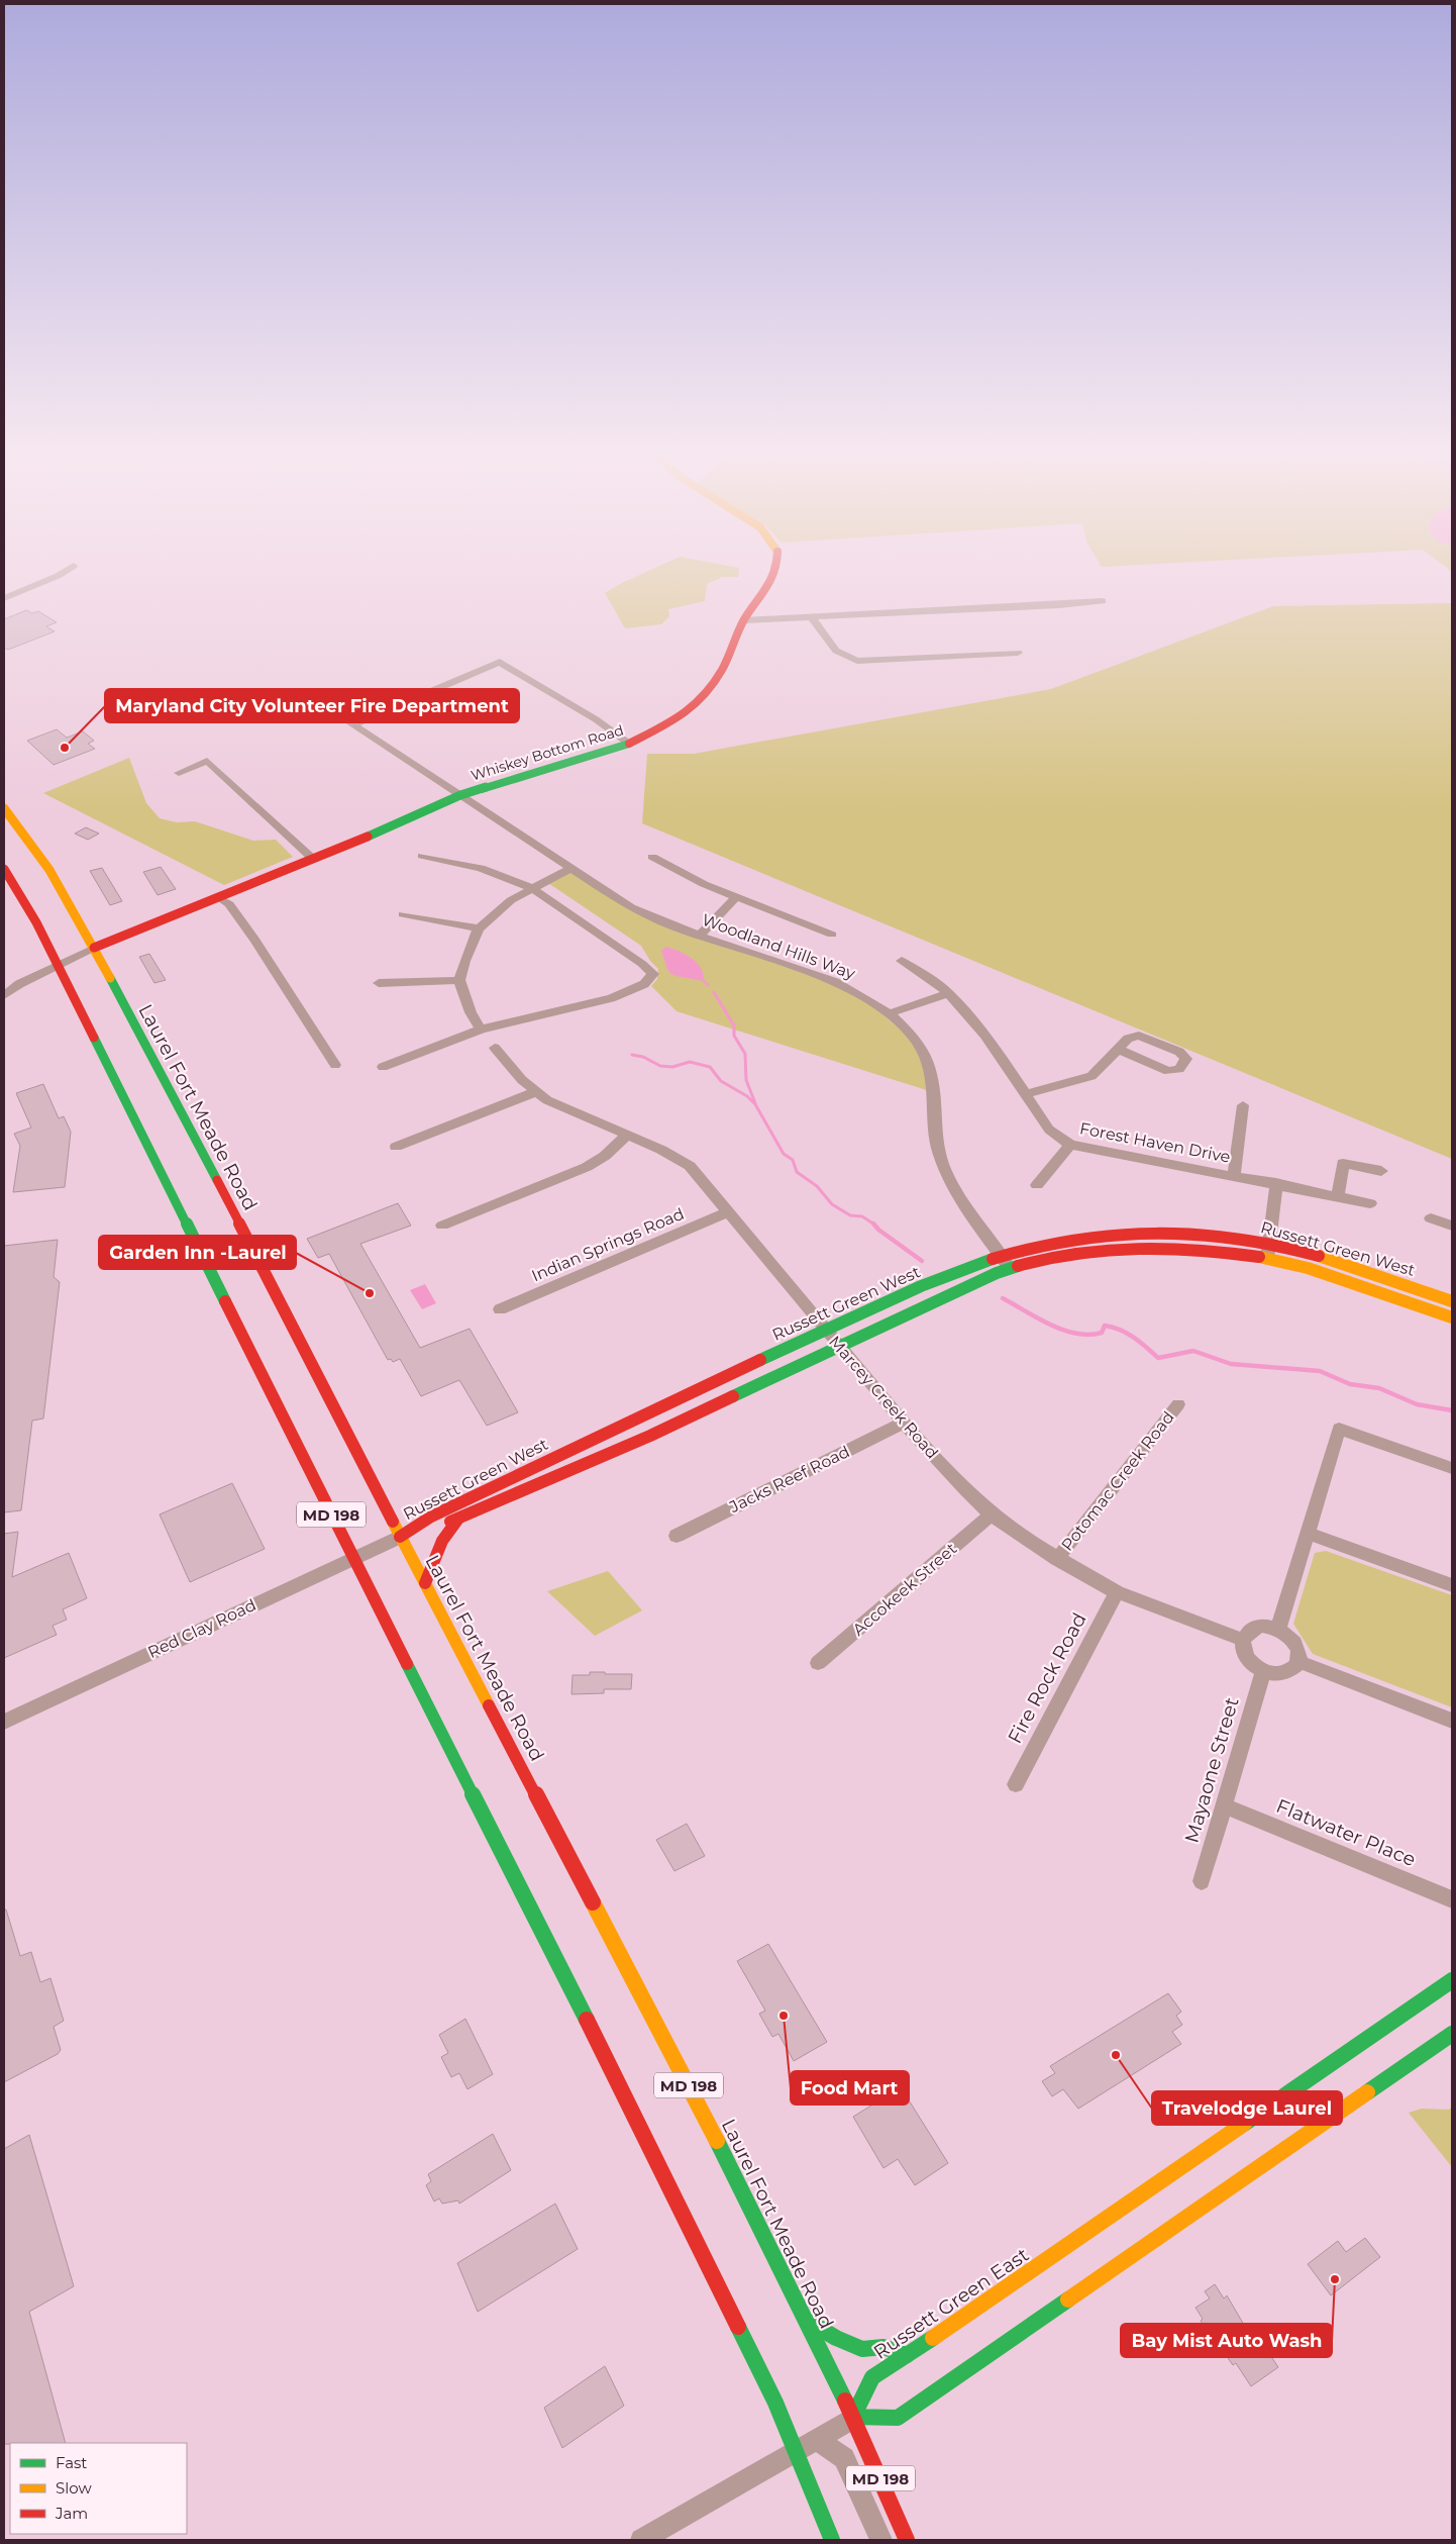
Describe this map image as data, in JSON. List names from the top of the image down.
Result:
{
  "streets": {
    "street": [
      "Whiskey Bottom Road",
      "Woodland Hills Way",
      "Laurel Fort Meade Road",
      "Forest Haven Drive",
      "Indian Springs Road",
      "Russett Green West",
      "Marcey Creek Road",
      "Jacks Reef Road",
      "Potomac Creek Road",
      "MD 198",
      "Accokeek Street",
      "Red Clay Road",
      "Fire Rock Road",
      "Mayaone Street",
      "Flatwater Place",
      "Russett Green East"
    ]
  },
  "crossings": [
    ["Whiskey Bottom Road", "Woodland Hills Way"],
    ["Whiskey Bottom Road", "Laurel Fort Meade Road"],
    ["Woodland Hills Way", "Russett Green West"],
    ["Laurel Fort Meade Road", "Russett Green West"],
    ["Laurel Fort Meade Road", "Red Clay Road"],
    ["Laurel Fort Meade Road", "Russett Green East"],
    ["Indian Springs Road", "Marcey Creek Road"],
    ["Russett Green West", "Marcey Creek Road"],
    ["Russett Green West", "Red Clay Road"],
    ["Marcey Creek Road", "Jacks Reef Road"],
    ["Marcey Creek Road", "Potomac Creek Road"],
    ["Marcey Creek Road", "Accokeek Street"],
    ["Marcey Creek Road", "Fire Rock Road"],
    ["Marcey Creek Road", "Mayaone Street"],
    ["MD 198", "Red Clay Road"],
    ["Mayaone Street", "Flatwater Place"]
  ],
  "places": [
    "Maryland City Volunteer Fire Department",
    "Garden Inn -Laurel",
    "Food Mart",
    "Travelodge Laurel",
    "Bay Mist Auto Wash"
  ],
  "legend": ["Fast", "Slow", "Jam"]
}
